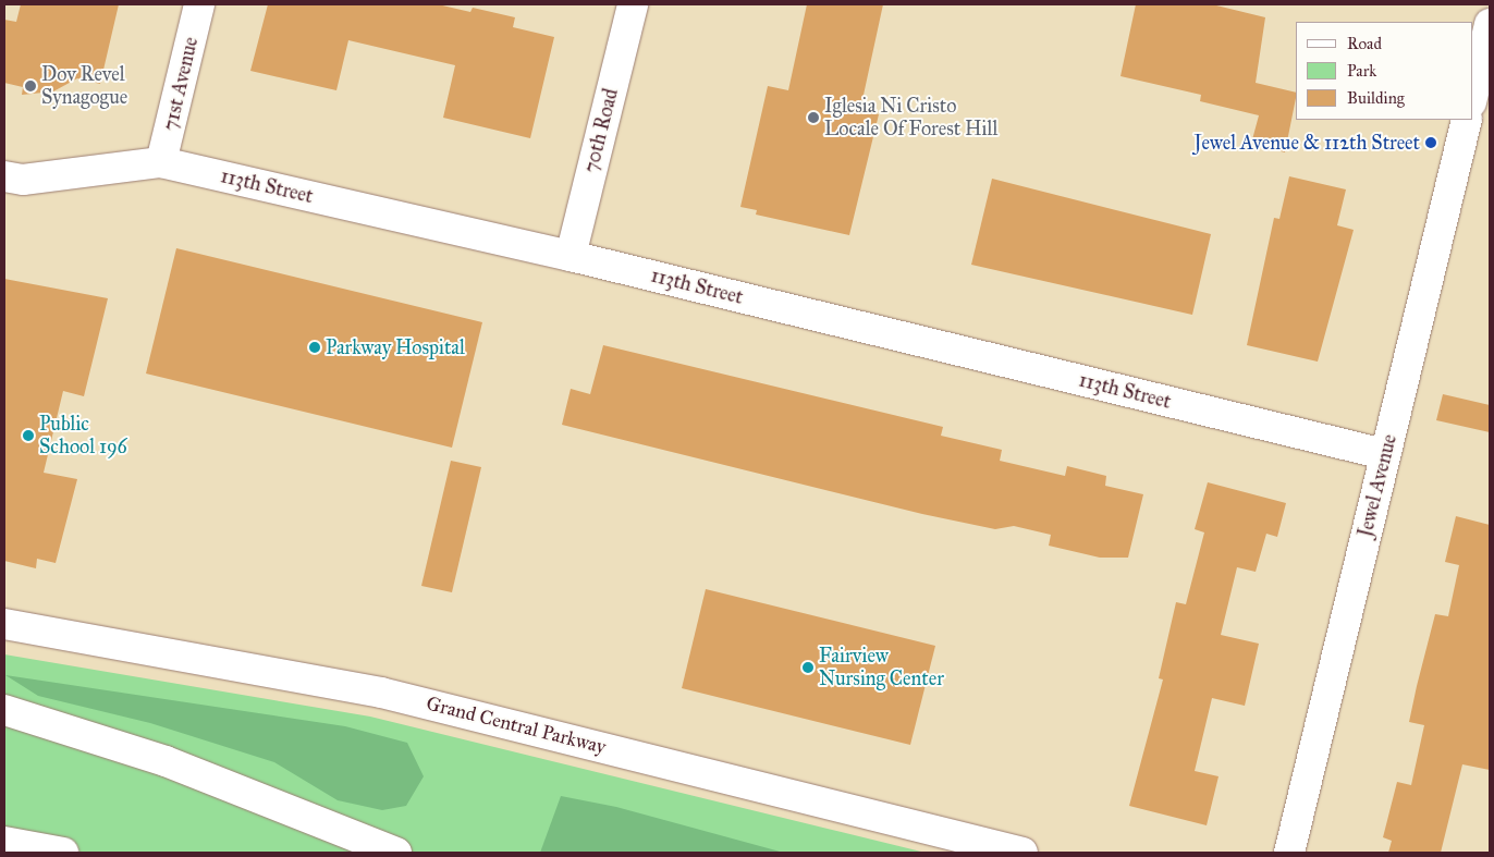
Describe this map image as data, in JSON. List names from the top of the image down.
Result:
{
  "streets": {
    "main road": [
      "71st Avenue",
      "70th Road",
      "113th Street",
      "Jewel Avenue",
      "Grand Central Parkway"
    ]
  },
  "crossings": [
    ["71st Avenue", "113th Street"],
    ["70th Road", "113th Street"],
    ["113th Street", "Jewel Avenue"]
  ],
  "places": [
    "Dov Revel Synagogue",
    "Iglesia Ni Cristo Locale Of Forest Hill",
    "Jewel Avenue & 112th Street",
    "Parkway Hospital",
    "Public School 196",
    "Fairview Nursing Center"
  ],
  "legend": ["Road", "Park", "Building"]
}
